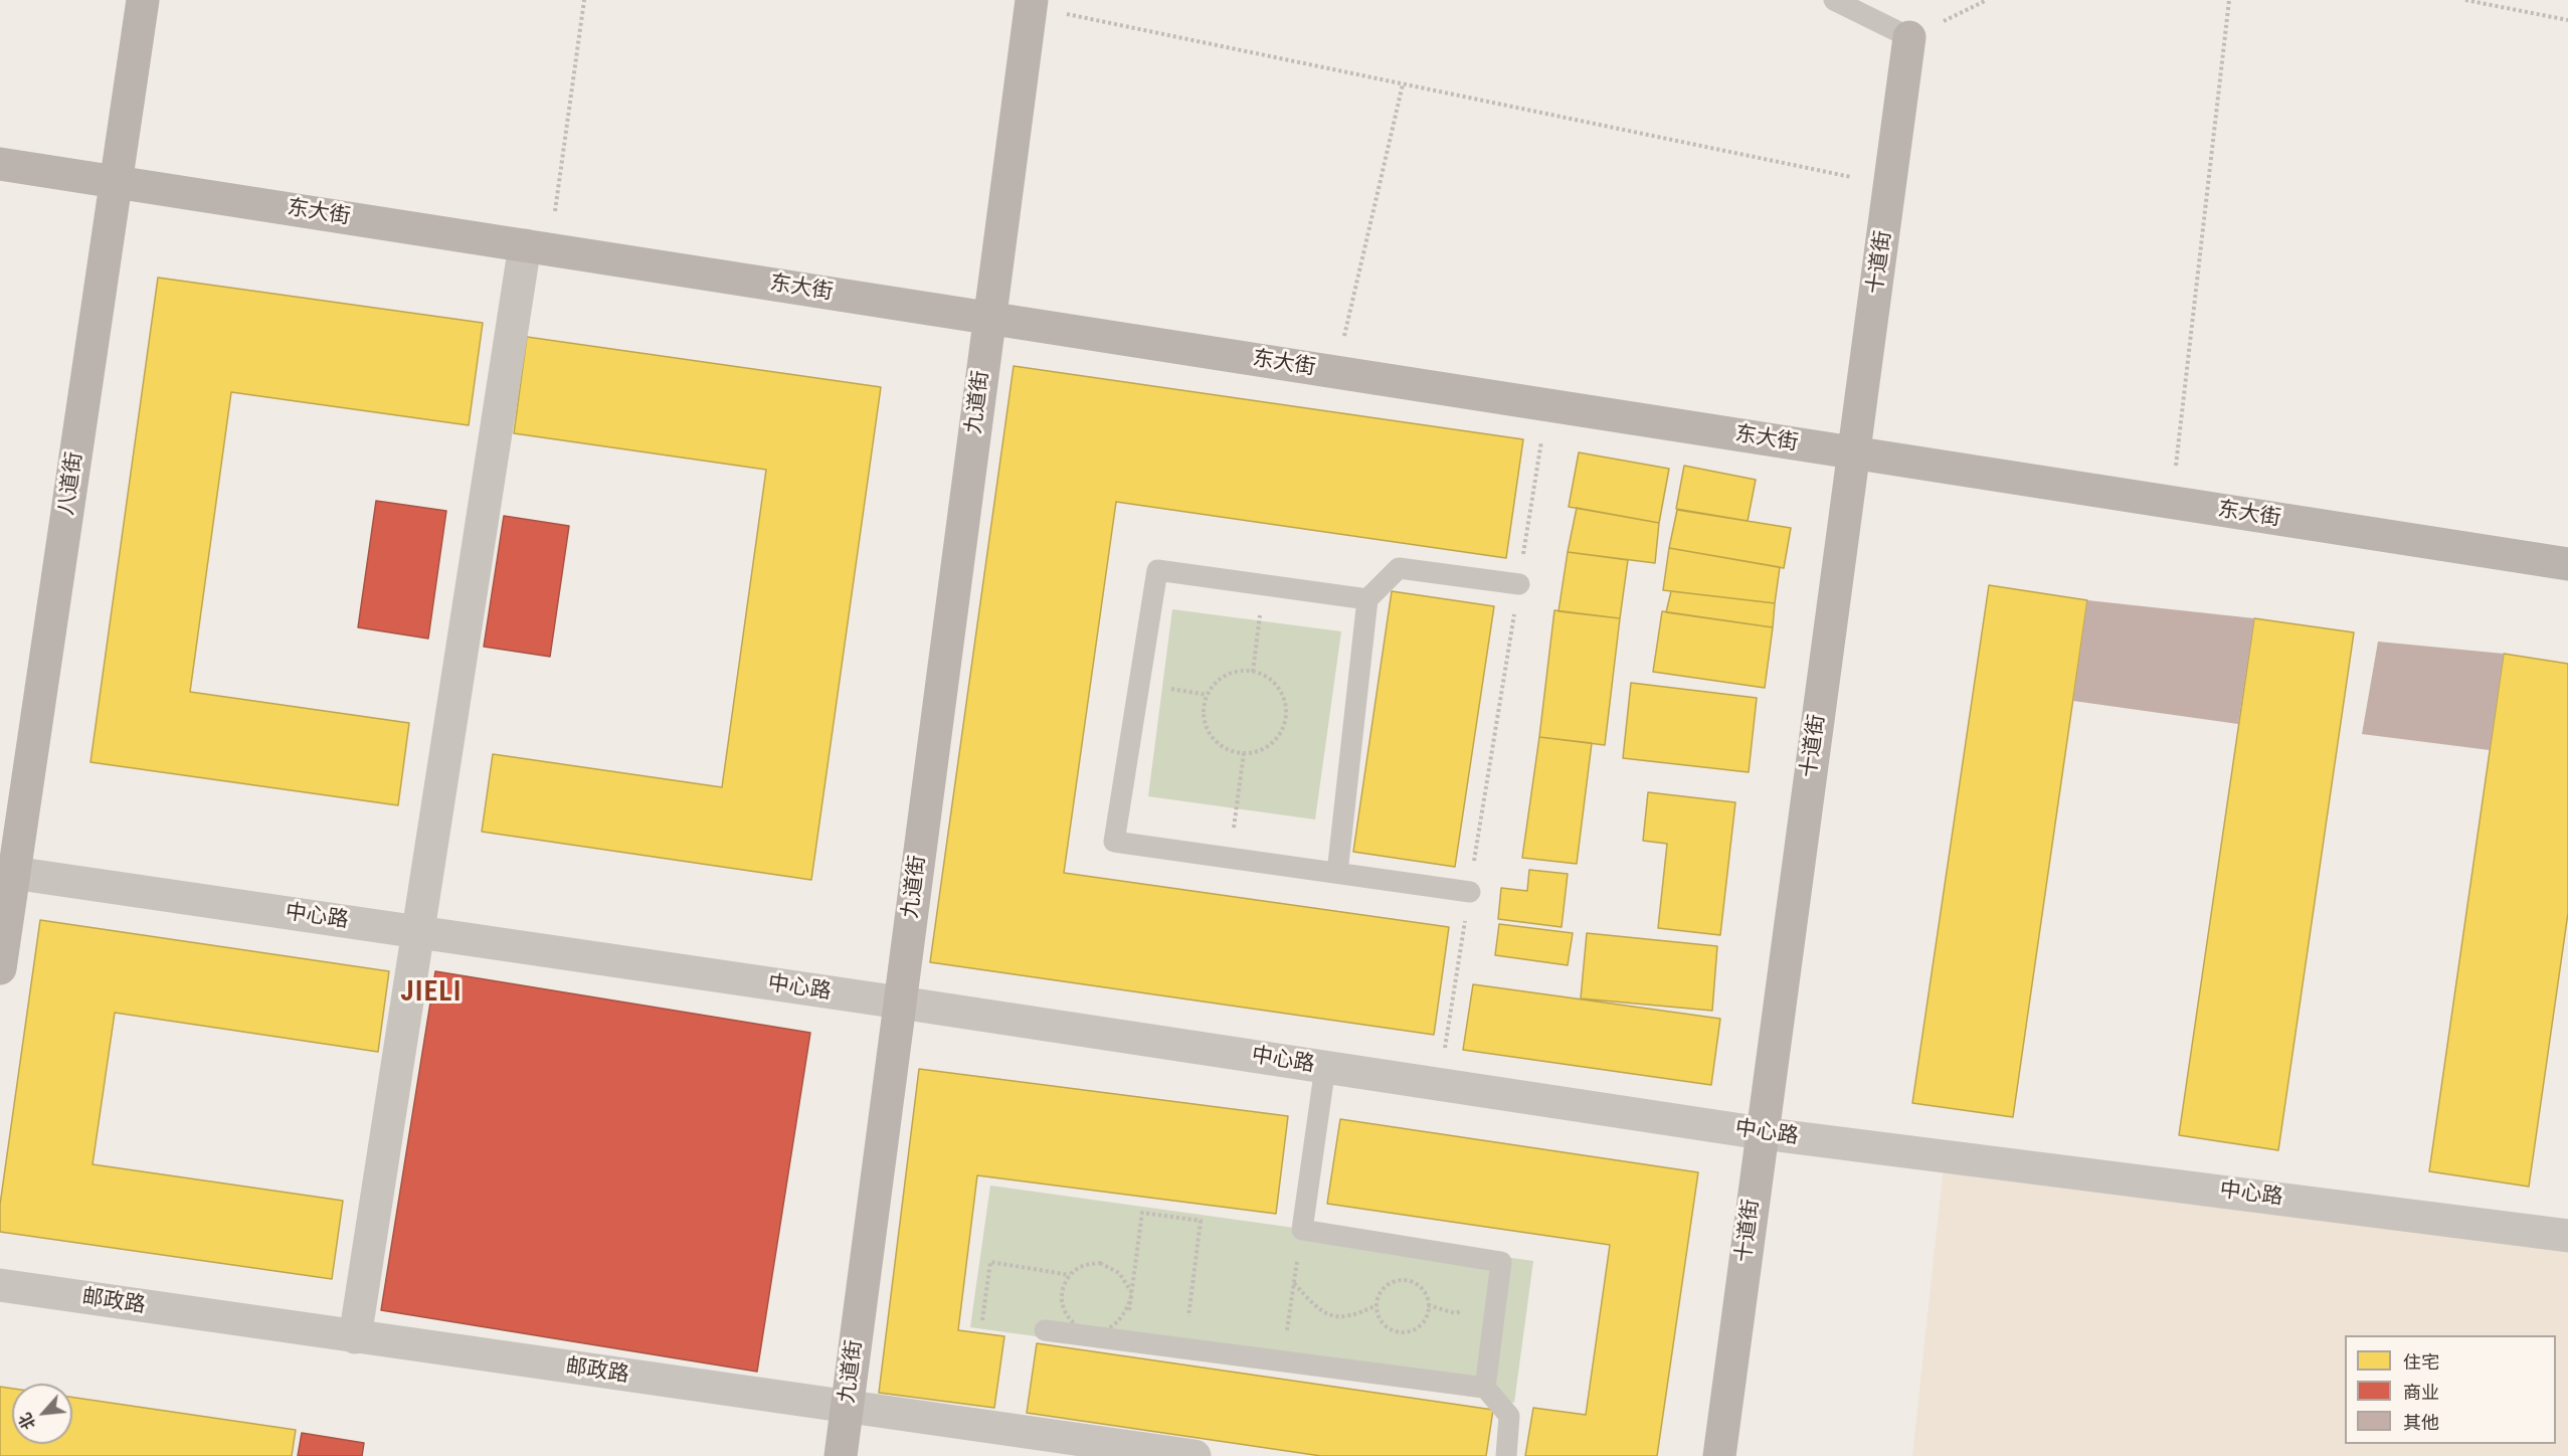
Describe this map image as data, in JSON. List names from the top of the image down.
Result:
{
  "streets": {
    "street": [
      "东大街",
      "十道街",
      "九道街",
      "八道街",
      "中心路",
      "邮政路"
    ]
  },
  "crossings": [
    ["东大街", "十道街"],
    ["东大街", "九道街"],
    ["东大街", "八道街"],
    ["十道街", "中心路"],
    ["九道街", "中心路"],
    ["九道街", "邮政路"],
    ["八道街", "中心路"]
  ],
  "districts": ["JIELI"],
  "legend": ["住宅", "商业", "其他"],
  "north": "bottom left"
}
